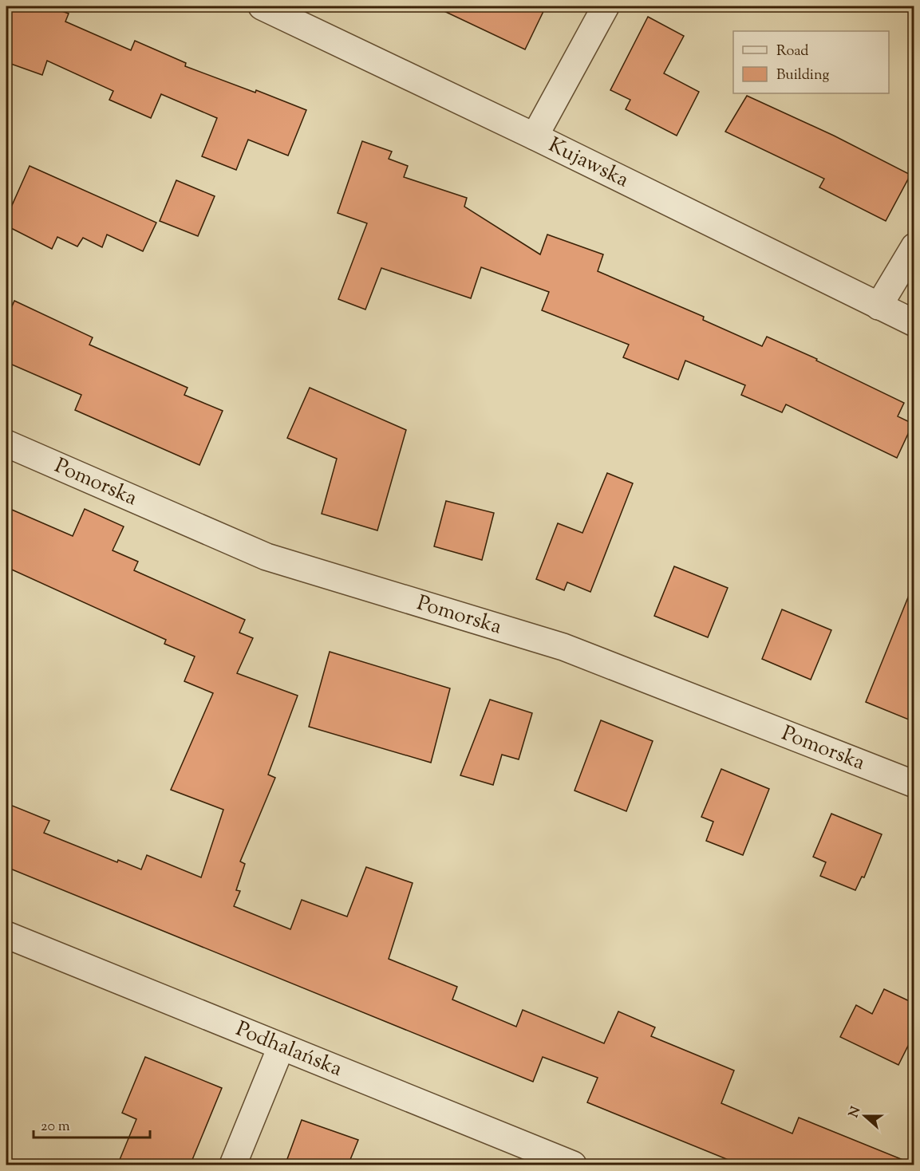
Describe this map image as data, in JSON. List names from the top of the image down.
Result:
{
  "streets": {
    "street": ["Kujawska", "Pomorska", "Podhalańska"]
  },
  "legend": ["Road", "Building"],
  "scale_bar": "20 m",
  "north": "left"
}
